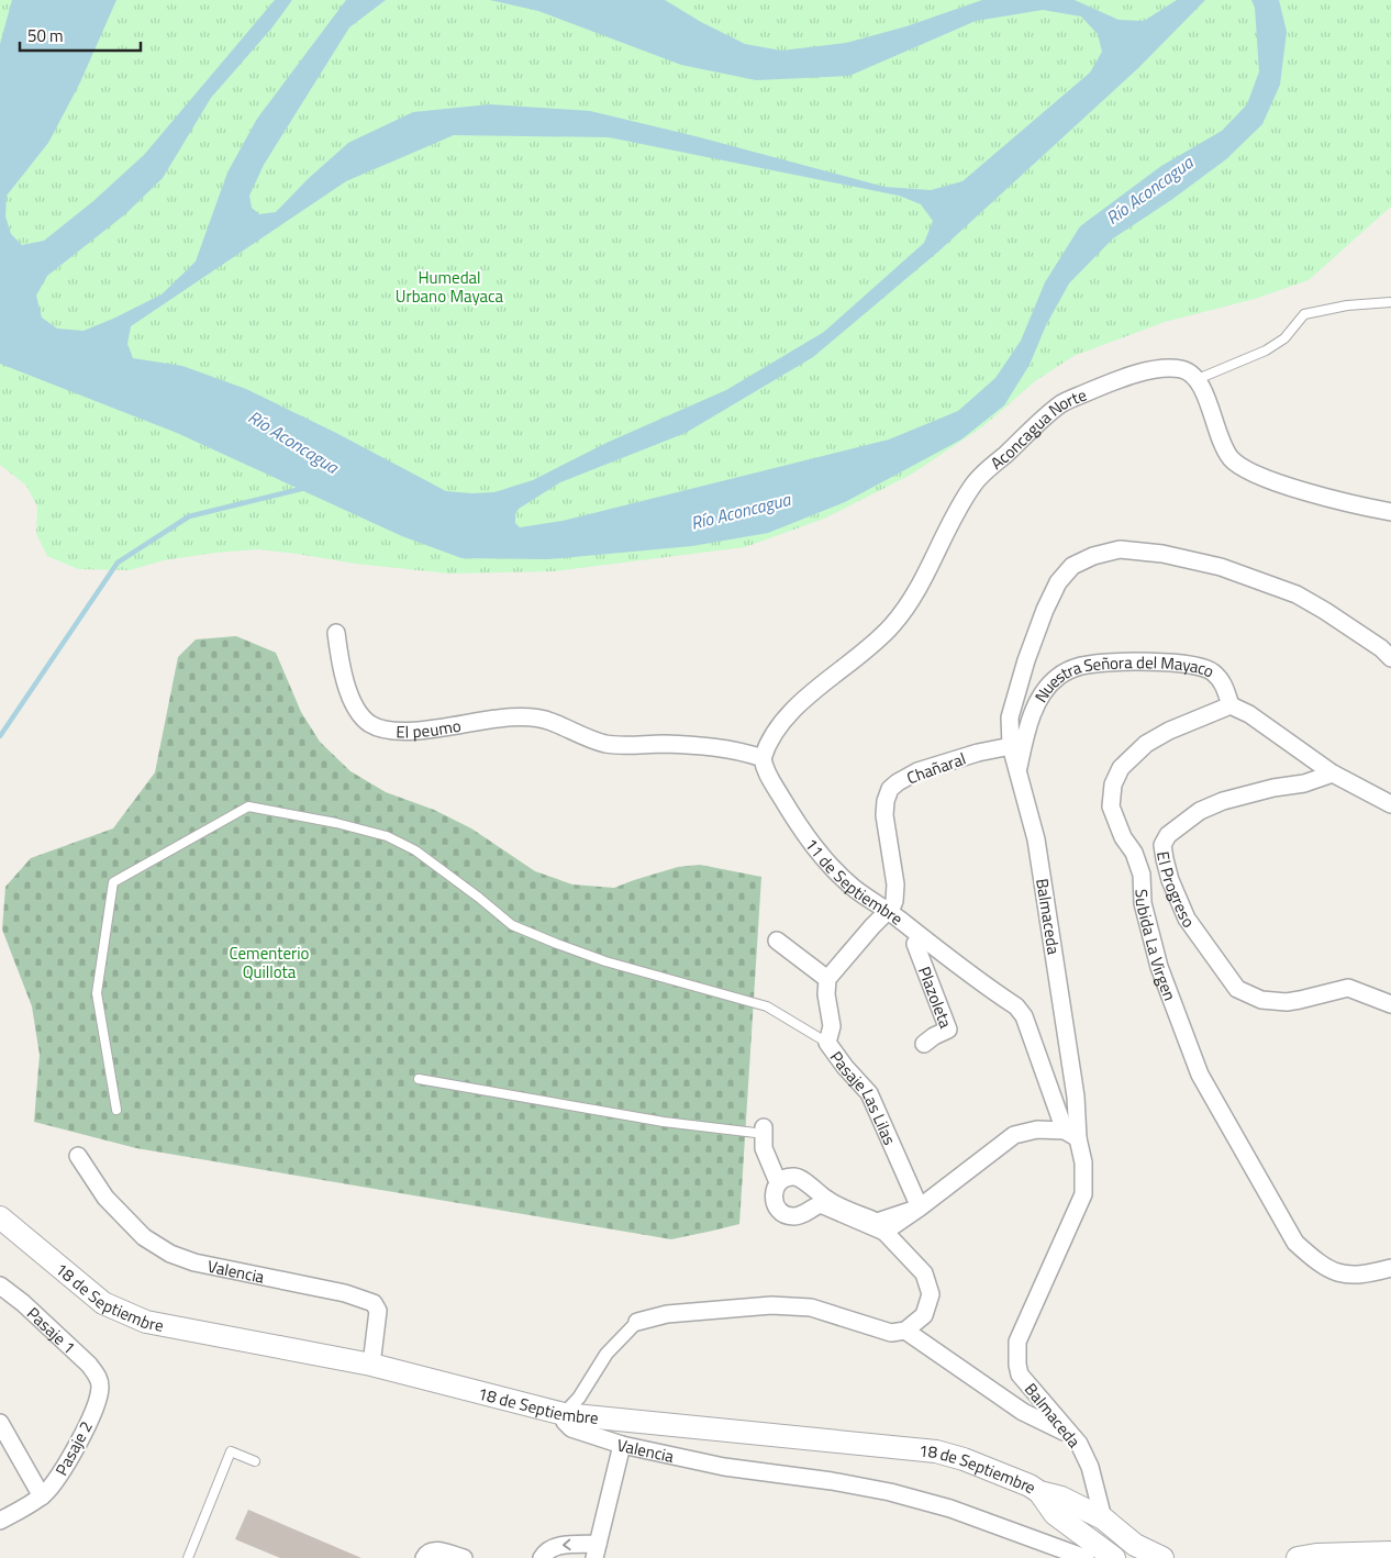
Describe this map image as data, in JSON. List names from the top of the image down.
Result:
{
  "streets": {
    "street": [
      "Aconcagua Norte",
      "Nuestra Señora del Mayaco",
      "El peumo",
      "Chañaral",
      "11 de Septiembre",
      "El Progreso",
      "Balmaceda",
      "Subida La Virgen",
      "Plazoleta",
      "Pasaje Las Lilas",
      "Valencia",
      "18 de Septiembre",
      "Pasaje 1",
      "Pasaje 2"
    ]
  },
  "crossings": [
    ["Aconcagua Norte", "El peumo"],
    ["Aconcagua Norte", "11 de Septiembre"],
    ["Nuestra Señora del Mayaco", "Balmaceda"],
    ["Nuestra Señora del Mayaco", "Subida La Virgen"],
    ["El peumo", "11 de Septiembre"],
    ["Chañaral", "11 de Septiembre"],
    ["Chañaral", "Balmaceda"],
    ["11 de Septiembre", "Balmaceda"],
    ["11 de Septiembre", "Plazoleta"],
    ["Balmaceda", "18 de Septiembre"],
    ["Valencia", "18 de Septiembre"],
    ["Pasaje 1", "Pasaje 2"]
  ],
  "water": ["Río Aconcagua"],
  "parks": ["Humedal Urbano Mayaca", "Cementerio Quillota"],
  "scale_bar": "50 m"
}
